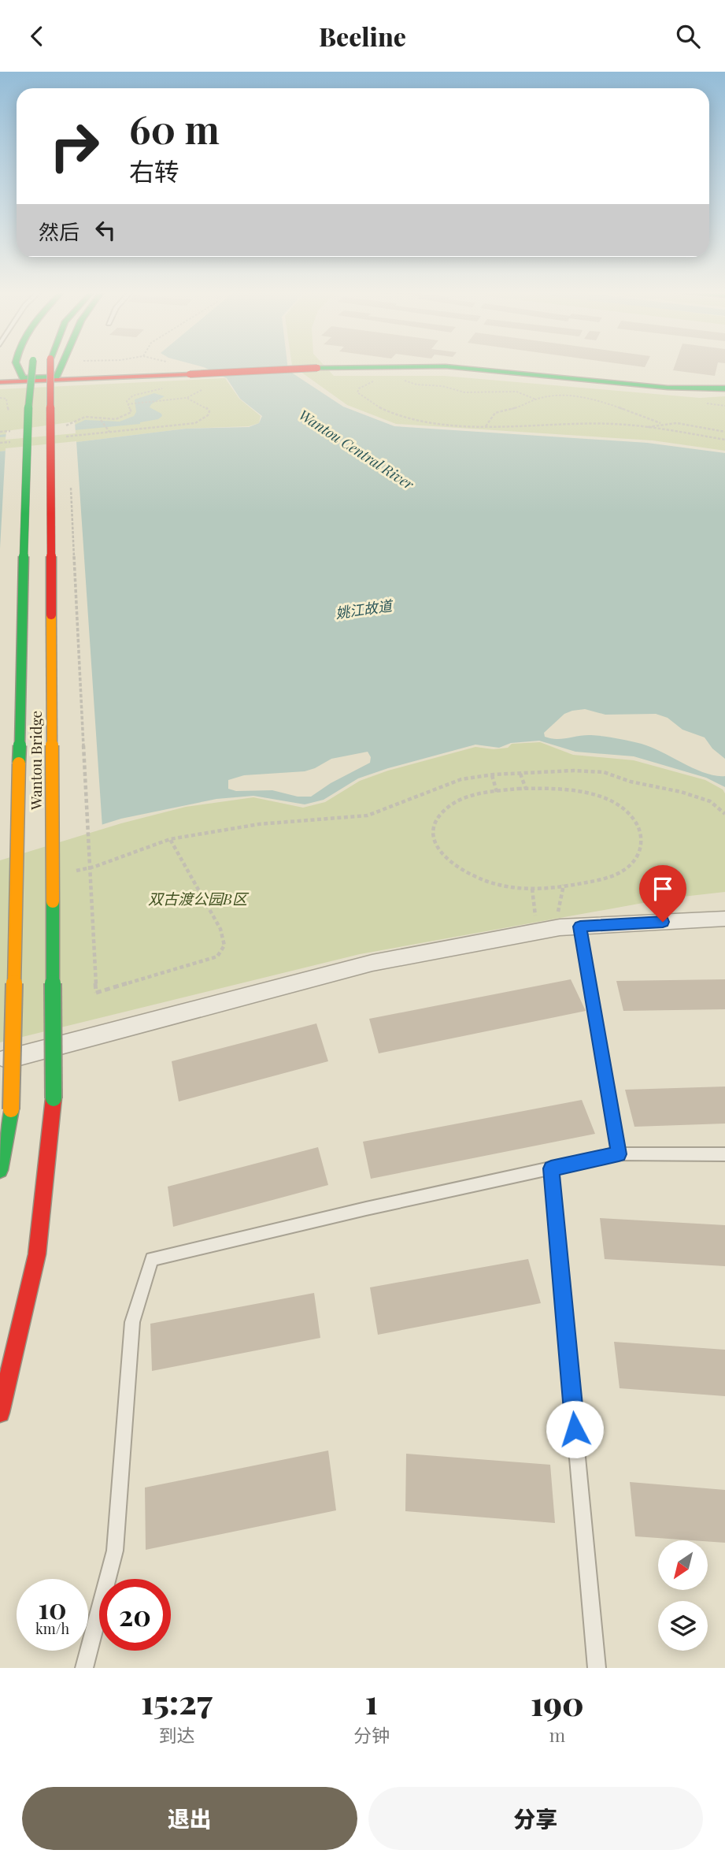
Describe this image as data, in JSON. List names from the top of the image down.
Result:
{
  "streets": {
    "main road": ["Wantou Bridge"]
  },
  "water": ["Wantou Central River", "姚江故道"],
  "parks": ["双古渡公园B区"],
  "north": "bottom left",
  "page": {
    "header": "Beeline",
    "turn": ["60 m", "右转"],
    "then": "然后",
    "speed": "10 km/h",
    "limit": "20",
    "eta": [
      "15:27",
      "到达",
      "1",
      "分钟",
      "190",
      "m"
    ],
    "buttons": ["退出", "分享"]
  }
}
